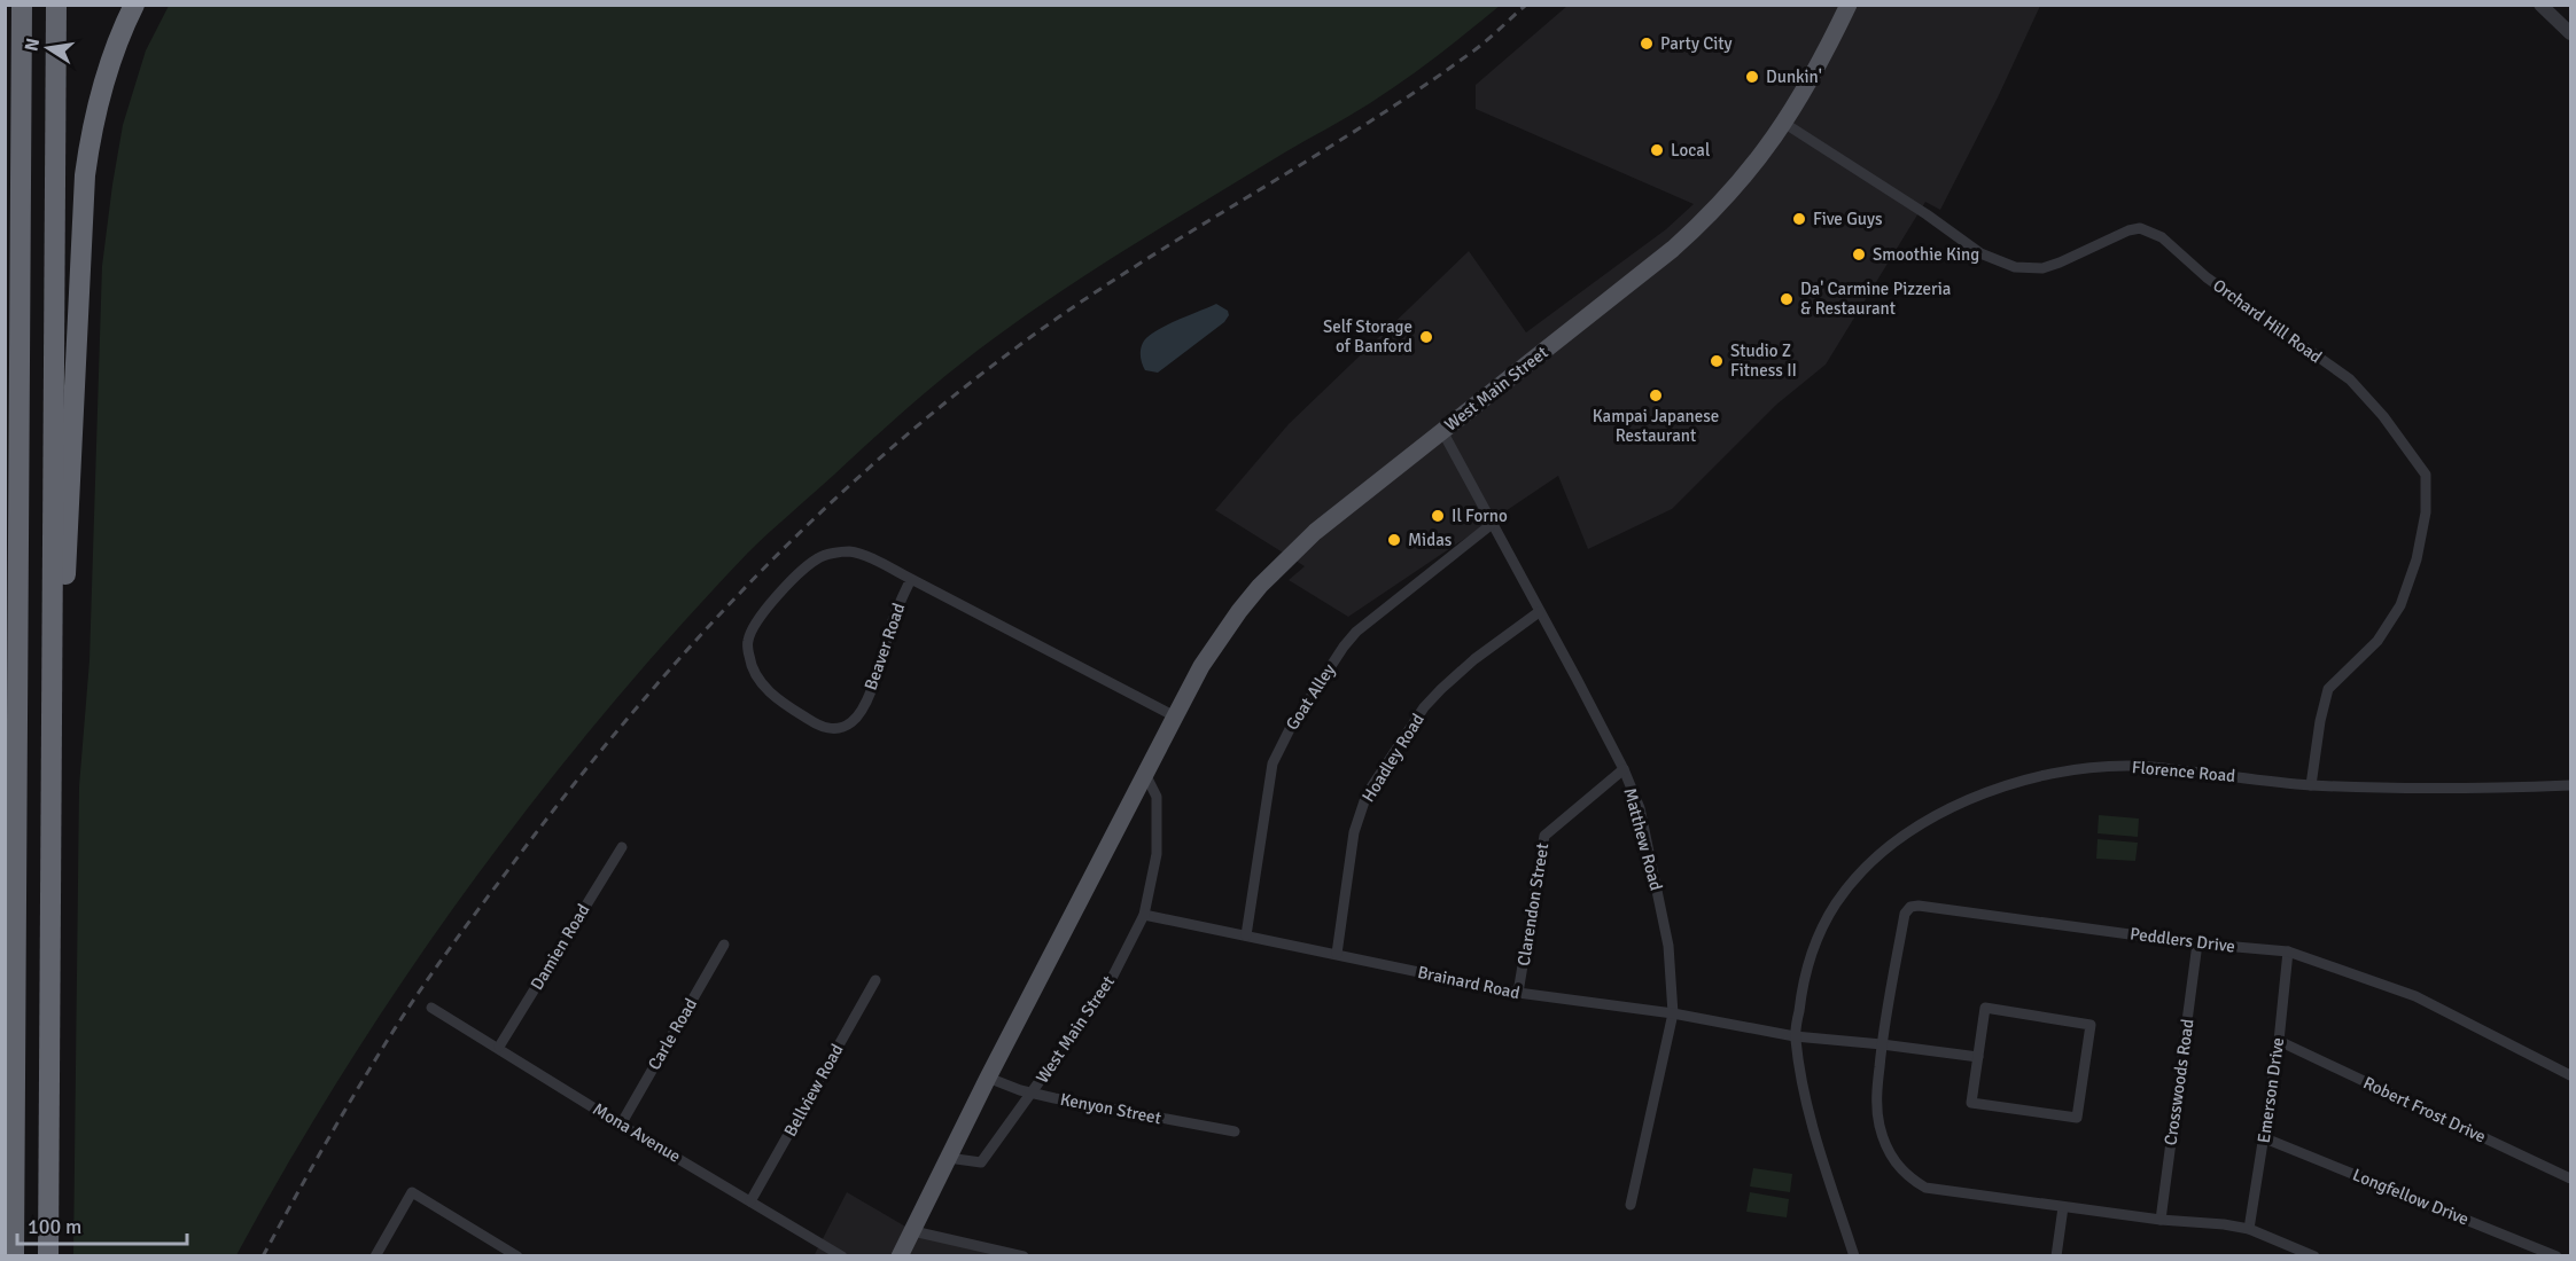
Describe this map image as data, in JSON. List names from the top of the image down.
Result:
{
  "streets": {
    "main road": ["West Main Street"],
    "street": [
      "Orchard Hill Road",
      "Beaver Road",
      "Goat Alley",
      "Hoadley Road",
      "Florence Road",
      "Matthew Road",
      "Clarendon Street",
      "Peddlers Drive",
      "Damien Road",
      "Brainard Road",
      "Carle Road",
      "Crosswoods Road",
      "Bellview Road",
      "Emerson Drive",
      "Kenyon Street",
      "Robert Frost Drive",
      "Mona Avenue",
      "Longfellow Drive"
    ]
  },
  "crossings": [
    ["Orchard Hill Road", "West Main Street"],
    ["Orchard Hill Road", "Florence Road"],
    ["West Main Street", "Beaver Road"],
    ["West Main Street", "Matthew Road"],
    ["West Main Street", "Brainard Road"],
    ["West Main Street", "Kenyon Street"],
    ["Goat Alley", "Matthew Road"],
    ["Goat Alley", "Brainard Road"],
    ["Hoadley Road", "Matthew Road"],
    ["Hoadley Road", "Brainard Road"],
    ["Florence Road", "Brainard Road"],
    ["Matthew Road", "Clarendon Street"],
    ["Matthew Road", "Brainard Road"],
    ["Clarendon Street", "Brainard Road"],
    ["Peddlers Drive", "Crosswoods Road"],
    ["Peddlers Drive", "Emerson Drive"],
    ["Damien Road", "Mona Avenue"],
    ["Carle Road", "Mona Avenue"],
    ["Bellview Road", "Mona Avenue"],
    ["Emerson Drive", "Robert Frost Drive"],
    ["Emerson Drive", "Longfellow Drive"]
  ],
  "places": [
    "Party City",
    "Dunkin'",
    "Local",
    "Five Guys",
    "Smoothie King",
    "Da' Carmine Pizzeria & Restaurant",
    "Self Storage of Banford",
    "Studio Z Fitness II",
    "Kampai Japanese Restaurant",
    "Il Forno",
    "Midas"
  ],
  "scale_bar": "100 m",
  "north": "left"
}
